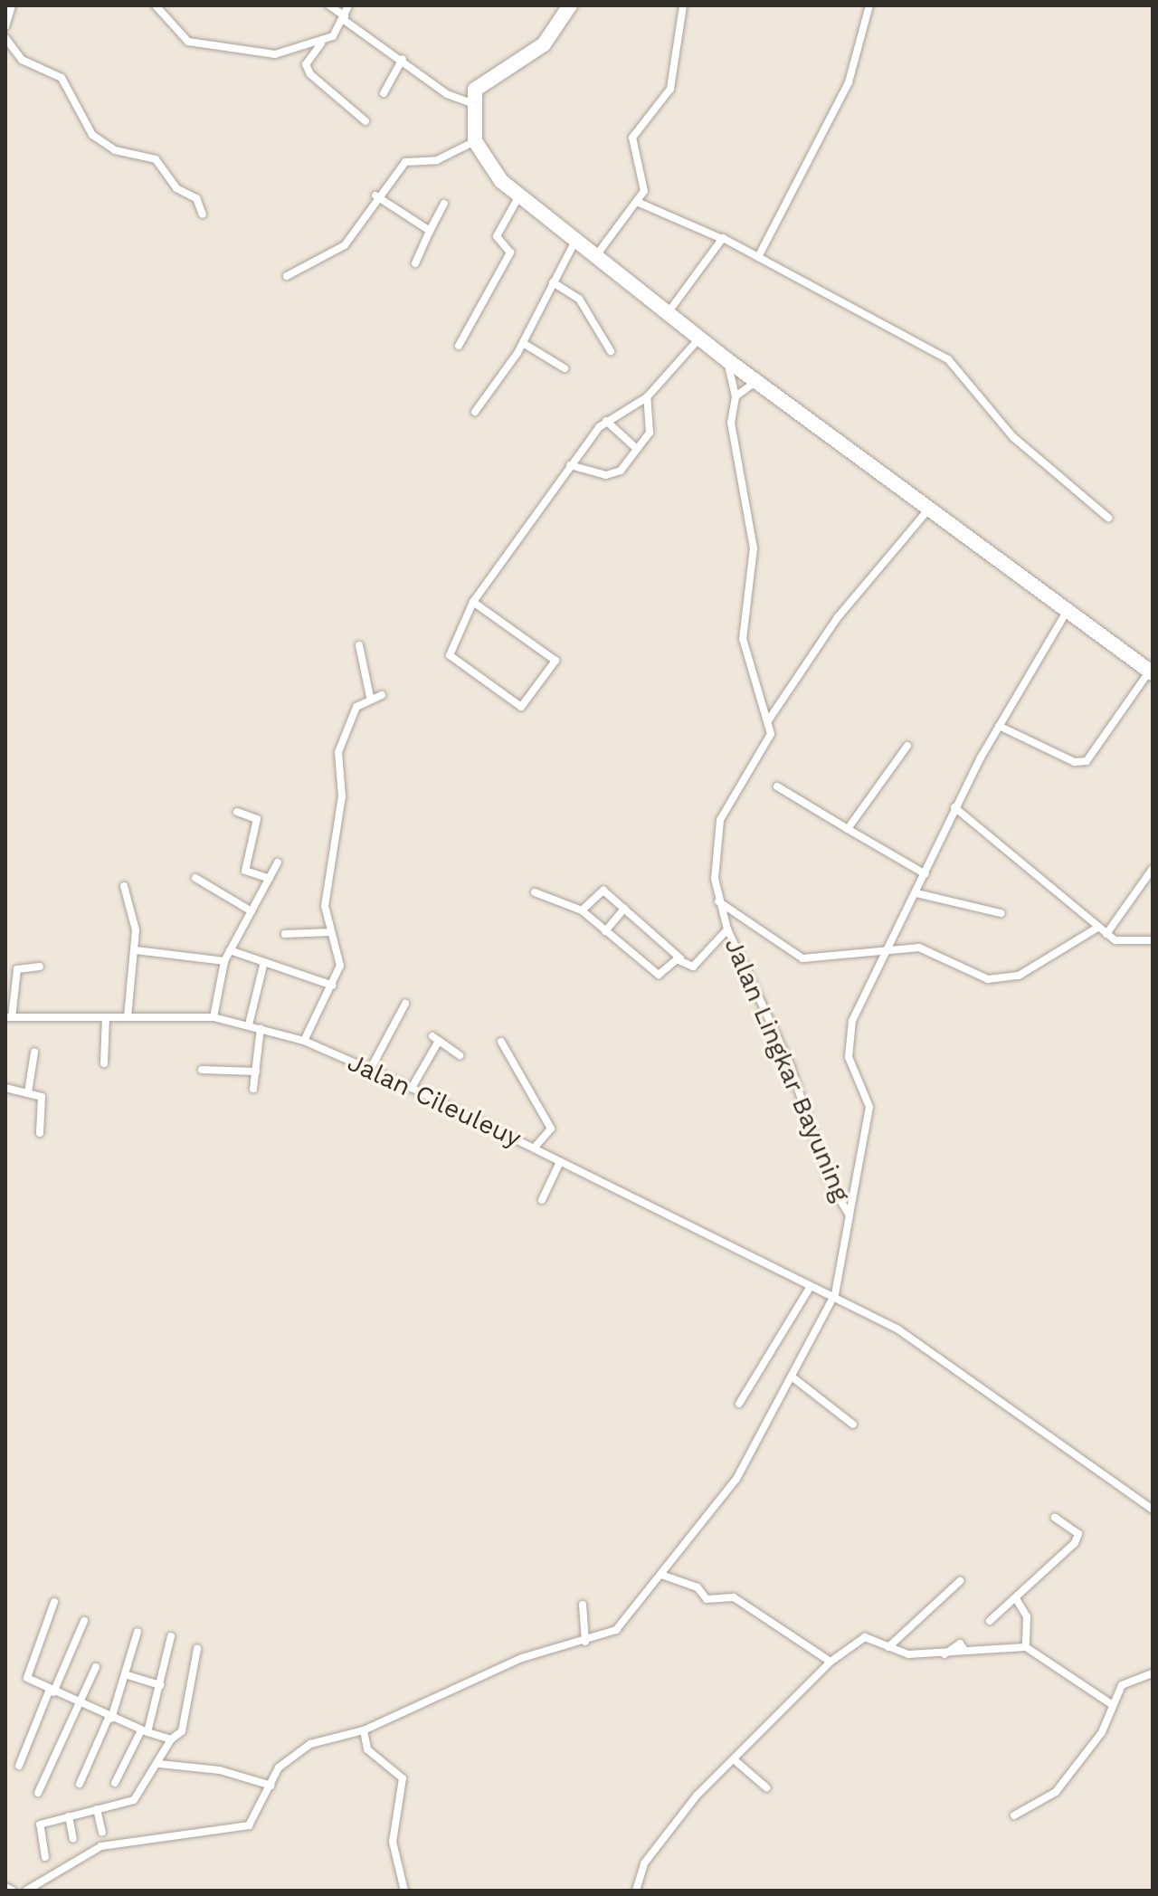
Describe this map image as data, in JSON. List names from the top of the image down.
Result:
{
  "streets": {
    "street": ["Jalan Lingkar Bayuning", "Jalan Cileuleuy"]
  },
  "crossings": [
    ["Jalan Lingkar Bayuning", "Jalan Cileuleuy"]
  ]
}
